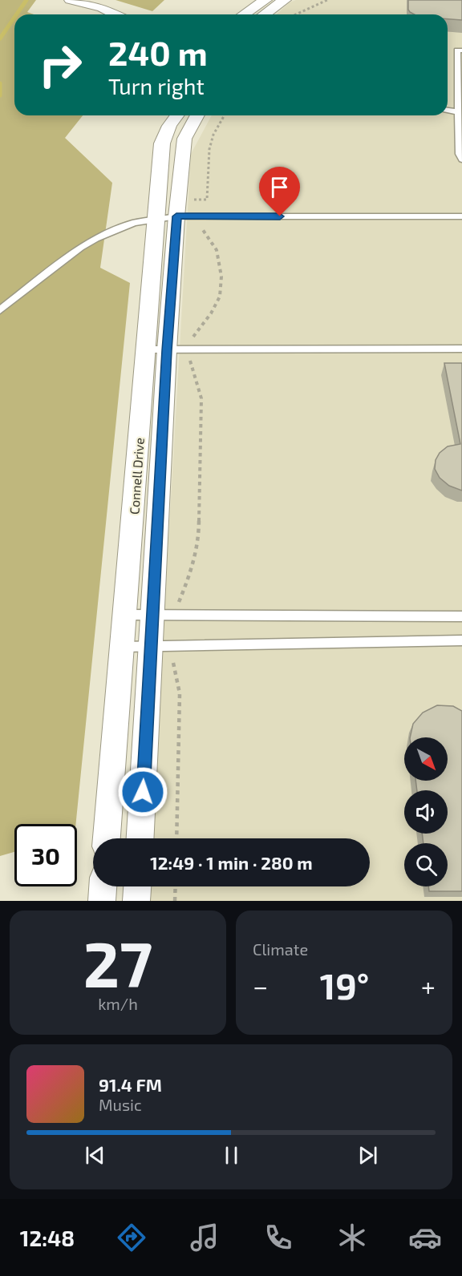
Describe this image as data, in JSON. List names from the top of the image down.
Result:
{
  "streets": {
    "street": ["Connell Drive"]
  },
  "north": "bottom right",
  "page": {
    "turn": ["240 m", "Turn right"],
    "limit": "30",
    "trip": "12:49 · 1 min · 280 m",
    "tile": [
      ["27", "km/h"],
      "Climate"
    ],
    "heat": ["−", "19°", "+"],
    "song": ["91.4 FM", "Music"],
    "tabs": "12:48"
  }
}
